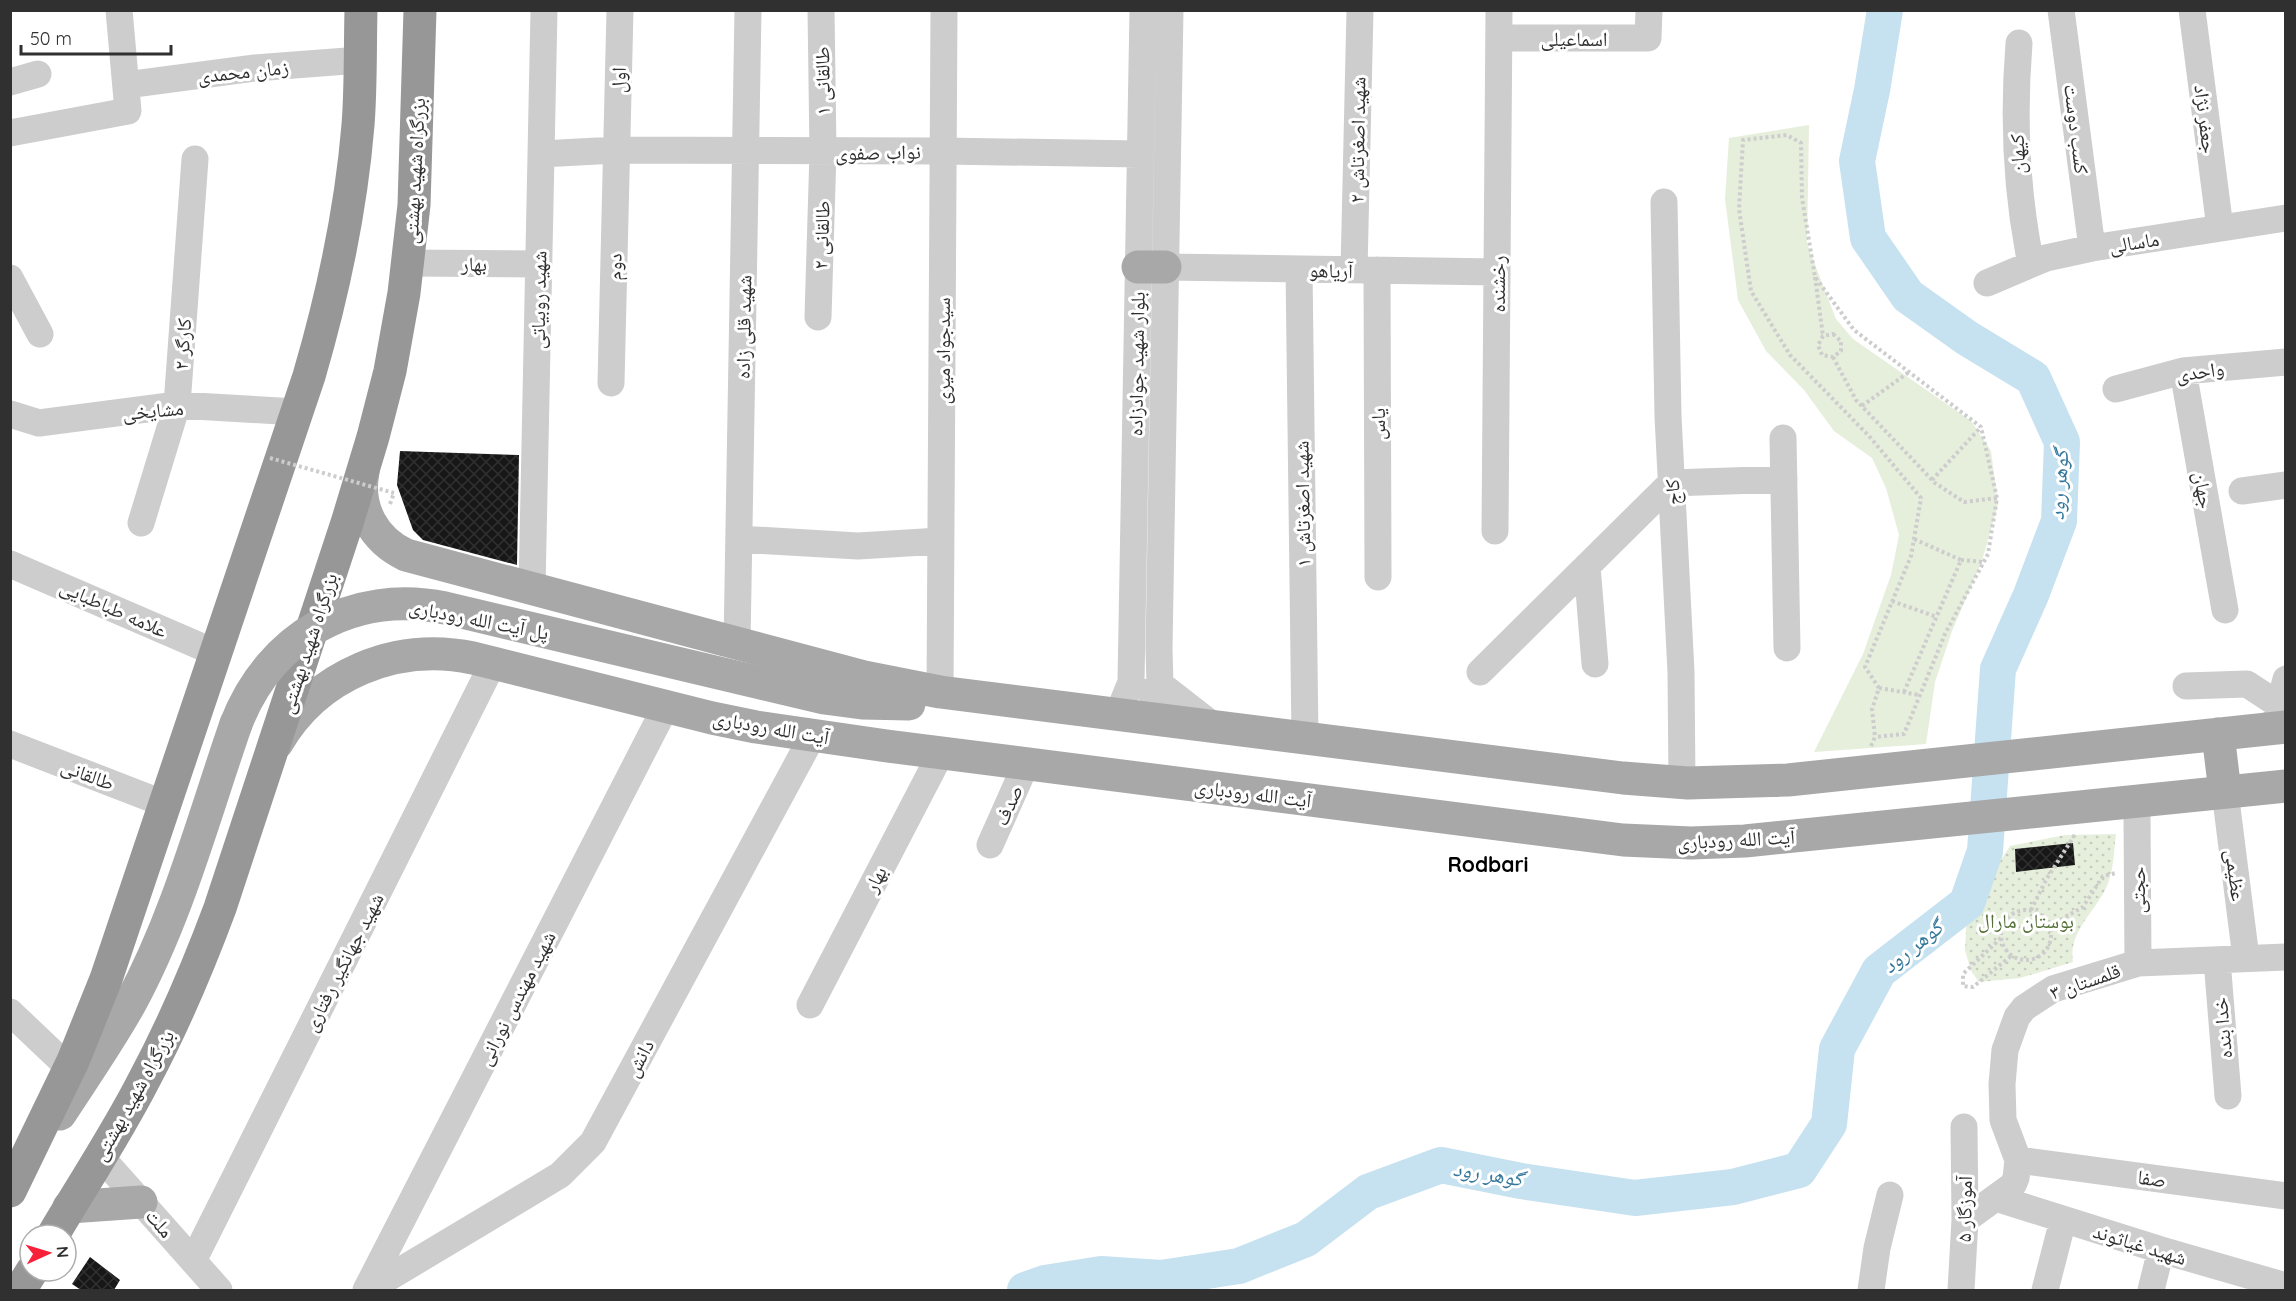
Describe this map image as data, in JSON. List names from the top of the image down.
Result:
{
  "streets": {
    "highway": ["بزرگراه شهید بهشتی"],
    "main road": ["پل آیت الله رودباری", "آیت الله رودباری"],
    "street": [
      "اسماعیلی",
      "زمان محمدی",
      "اول",
      "طالقانی ۱",
      "جعفر نژاد",
      "کسب دوست",
      "شهید اصغرتاش ۲",
      "نواب صفوی",
      "کیهان",
      "طالقانی ۲",
      "ماسالی",
      "بهار",
      "دوم",
      "آریاهو",
      "رخشنده",
      "شهید روبیاتی",
      "شهید قلی زاده",
      "کارگر ۲",
      "سیدجواد میری",
      "بلوار شهید جوادزاده",
      "واحدی",
      "مشایخی",
      "یاس",
      "جهان",
      "کاج",
      "شهید اصغرتاش ۱",
      "علامه طباطبایی",
      "طالقانی",
      "صدف",
      "عظیمی",
      "حجتی",
      "شهید جهانگیر رفتاری",
      "قلمستان ۳",
      "شهید مهندس نورانی",
      "خدا بنده",
      "دانش",
      "صفا",
      "آموزگار ۵",
      "ملت",
      "شهید غیاثوند"
    ]
  },
  "crossings": [
    ["اسماعیلی", "رخشنده"],
    ["اول", "نواب صفوی"],
    ["اول", "دوم"],
    ["طالقانی ۱", "نواب صفوی"],
    ["طالقانی ۱", "طالقانی ۲"],
    ["جعفر نژاد", "ماسالی"],
    ["کسب دوست", "ماسالی"],
    ["شهید اصغرتاش ۲", "آریاهو"],
    ["شهید اصغرتاش ۲", "یاس"],
    ["نواب صفوی", "طالقانی ۲"],
    ["نواب صفوی", "دوم"],
    ["نواب صفوی", "شهید روبیاتی"],
    ["نواب صفوی", "شهید قلی زاده"],
    ["نواب صفوی", "سیدجواد میری"],
    ["نواب صفوی", "بلوار شهید جوادزاده"],
    ["کیهان", "ماسالی"],
    ["بزرگراه شهید بهشتی", "بهار"],
    ["بزرگراه شهید بهشتی", "آیت الله رودباری"],
    ["بزرگراه شهید بهشتی", "ملت"],
    ["بهار", "شهید روبیاتی"],
    ["بهار", "آیت الله رودباری"],
    ["آریاهو", "رخشنده"],
    ["آریاهو", "بلوار شهید جوادزاده"],
    ["آریاهو", "یاس"],
    ["آریاهو", "شهید اصغرتاش ۱"],
    ["کارگر ۲", "مشایخی"],
    ["واحدی", "جهان"],
    ["آیت الله رودباری", "صدف"],
    ["آیت الله رودباری", "عظیمی"],
    ["آیت الله رودباری", "شهید جهانگیر رفتاری"],
    ["آیت الله رودباری", "شهید مهندس نورانی"],
    ["آیت الله رودباری", "دانش"],
    ["عظیمی", "قلمستان ۳"],
    ["حجتی", "قلمستان ۳"],
    ["شهید جهانگیر رفتاری", "ملت"],
    ["قلمستان ۳", "خدا بنده"],
    ["قلمستان ۳", "صفا"],
    ["شهید مهندس نورانی", "دانش"]
  ],
  "districts": ["Rodbari"],
  "water": ["گوهر رود"],
  "parks": ["بوستان مارال"],
  "scale_bar": "50 m",
  "north": "right"
}
